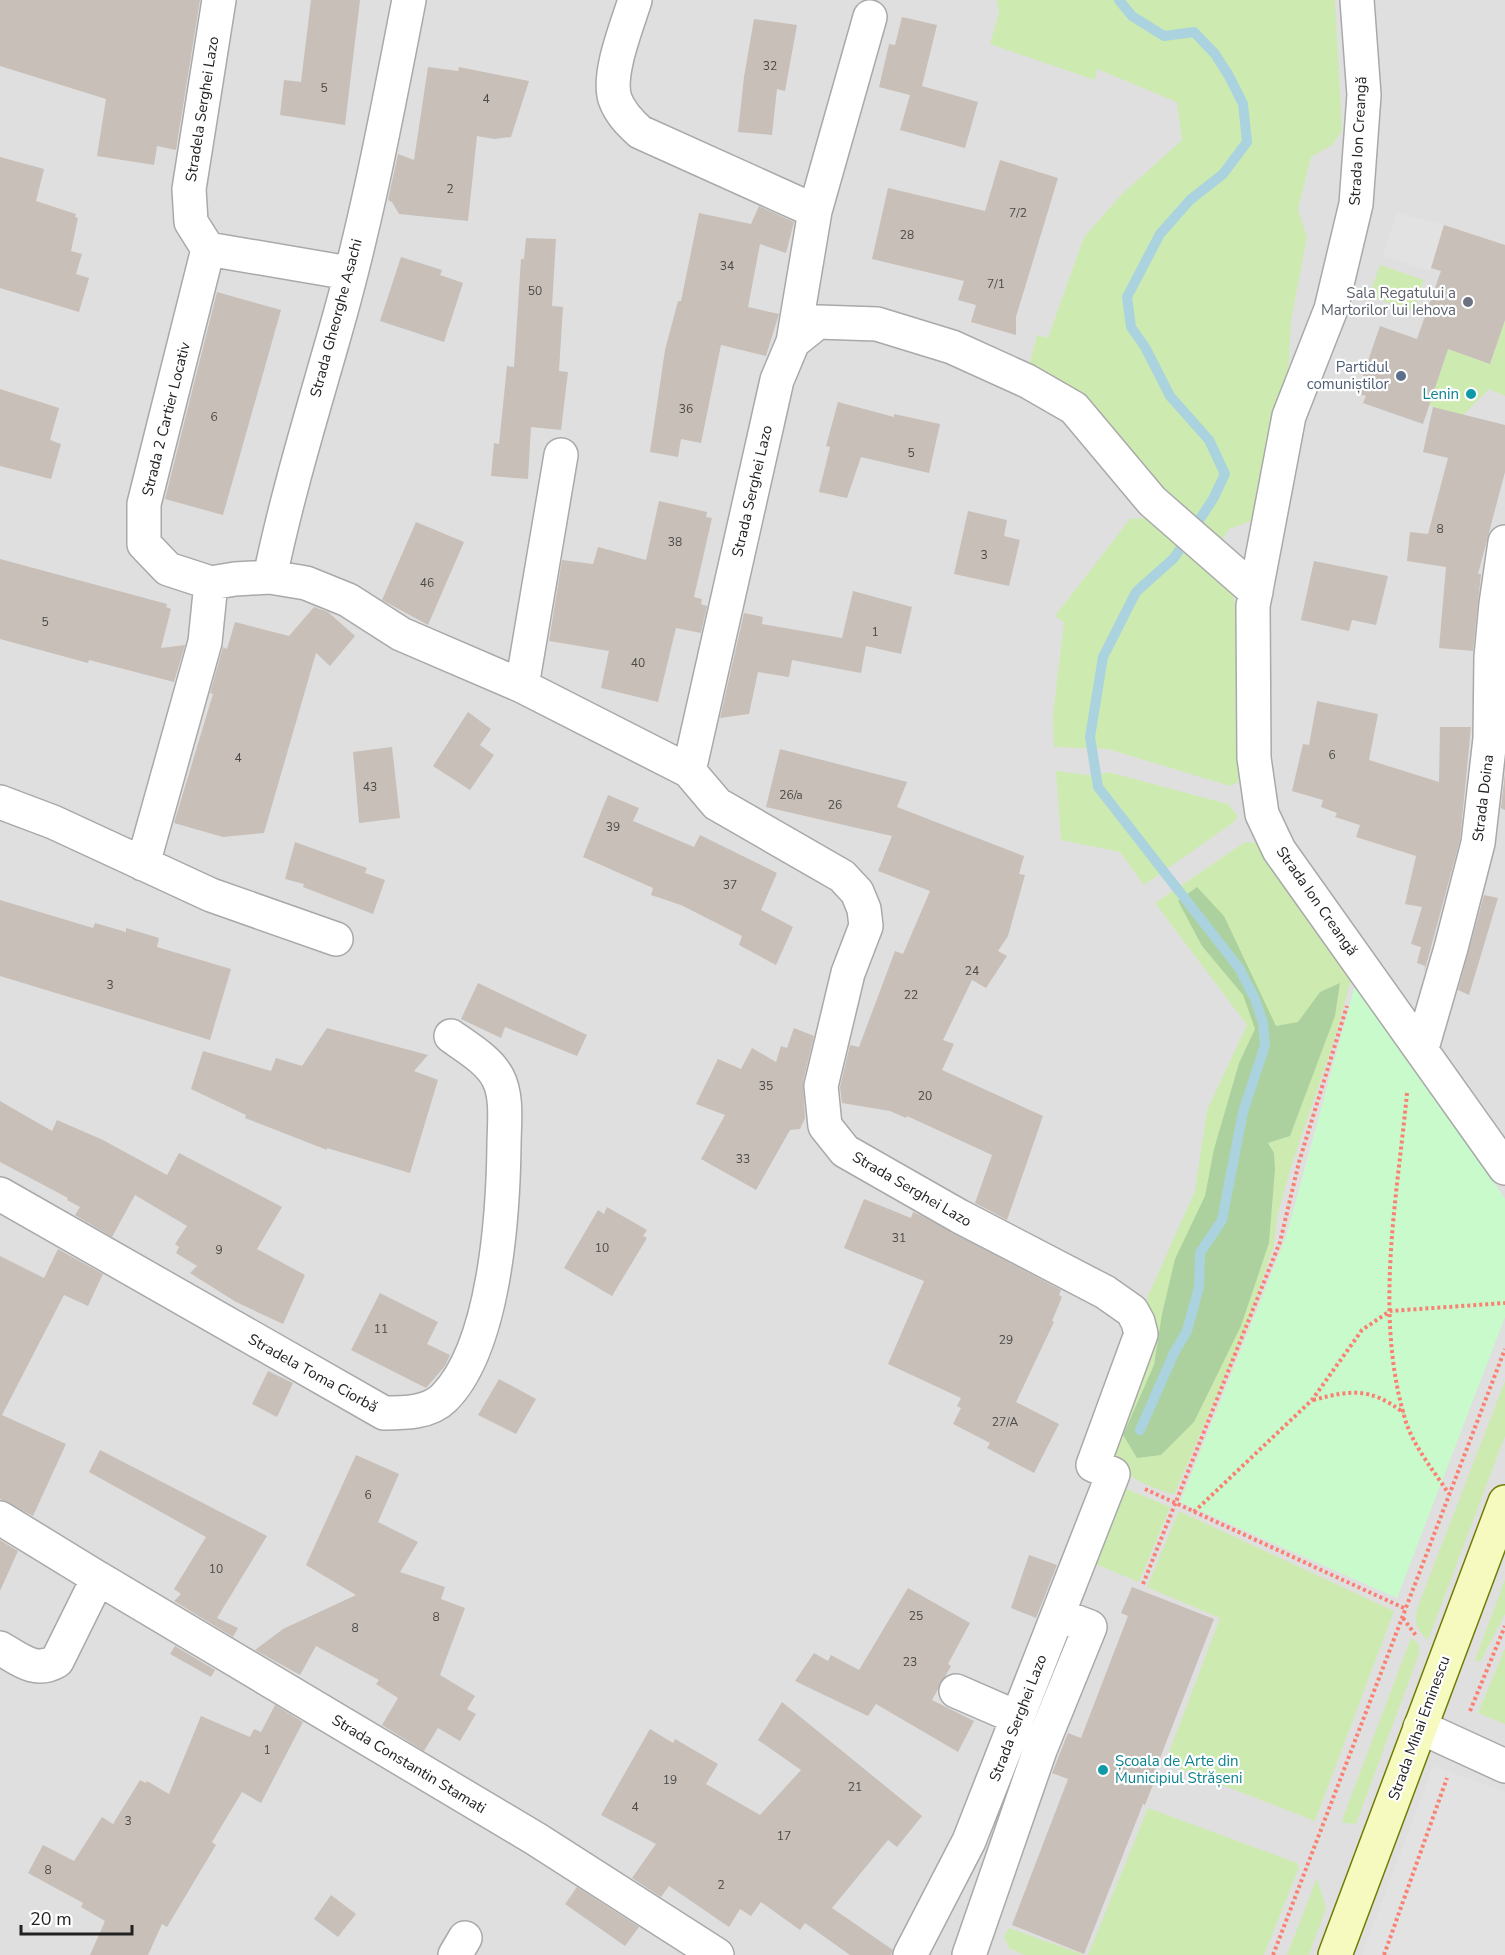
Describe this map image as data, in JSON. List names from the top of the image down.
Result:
{
  "streets": {
    "main road": ["Strada Mihai Eminescu"],
    "street": [
      "Stradela Serghei Lazo",
      "Strada Ion Creangă",
      "Strada Gheorghe Asachi",
      "Strada 2 Cartier Locativ",
      "Strada Serghei Lazo",
      "Strada Doina",
      "Stradela Toma Ciorbă",
      "Strada Constantin Stamati"
    ]
  },
  "crossings": [
    ["Stradela Serghei Lazo", "Strada 2 Cartier Locativ"],
    ["Strada Ion Creangă", "Strada Doina"],
    ["Strada Gheorghe Asachi", "Strada Serghei Lazo"]
  ],
  "places": [
    "Sala Regatului a Martorilor lui Iehova",
    "Partidul comuniștilor",
    "Lenin",
    "Școala de Arte din Municipiul Strășeni"
  ],
  "house_numbers": [
    "32",
    "5",
    "4",
    "2",
    "7/2",
    "28",
    "34",
    "7/1",
    "50",
    "36",
    "6",
    "5",
    "8",
    "38",
    "3",
    "46",
    "5",
    "1",
    "40",
    "6",
    "4",
    "43",
    "26/a",
    "26",
    "39",
    "37",
    "24",
    "3",
    "22",
    "35",
    "20",
    "33",
    "31",
    "10",
    "9",
    "11",
    "29",
    "27/A",
    "6",
    "10",
    "25",
    "8",
    "8",
    "23",
    "1",
    "19",
    "21",
    "4",
    "3",
    "17",
    "8",
    "2"
  ],
  "scale_bar": "20 m"
}
